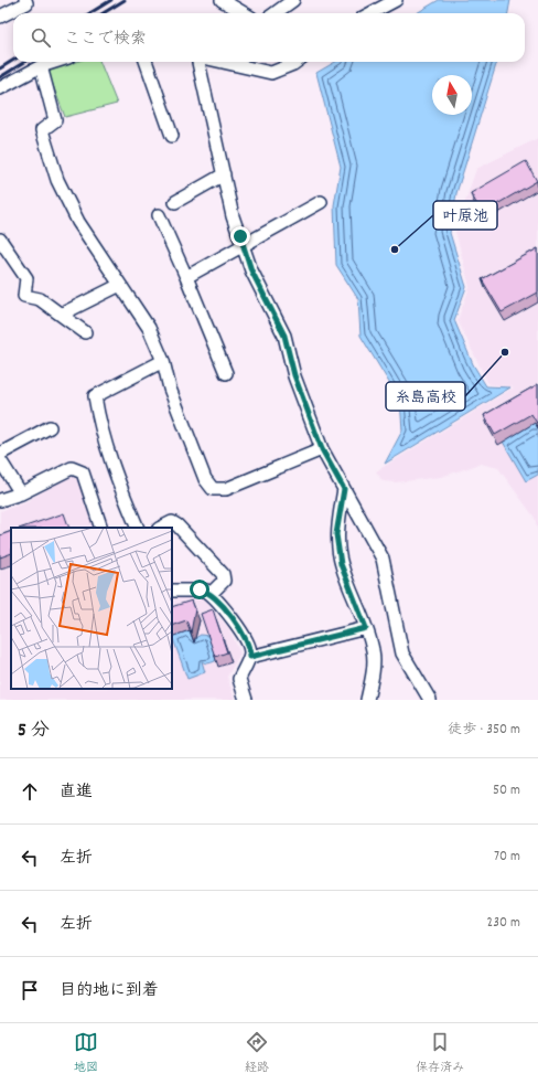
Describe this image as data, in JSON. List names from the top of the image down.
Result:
{
  "places": ["叶原池", "糸島高校"],
  "north": "top",
  "page": {
    "search": "ここで検索",
    "heading": ["5 分", "徒歩 · 350 m"],
    "list": [
      ["直進", "50 m"],
      ["左折", "70 m"],
      ["左折", "230 m"],
      "目的地に到着"
    ],
    "nav": ["地図", "経路", "保存済み"]
  }
}
